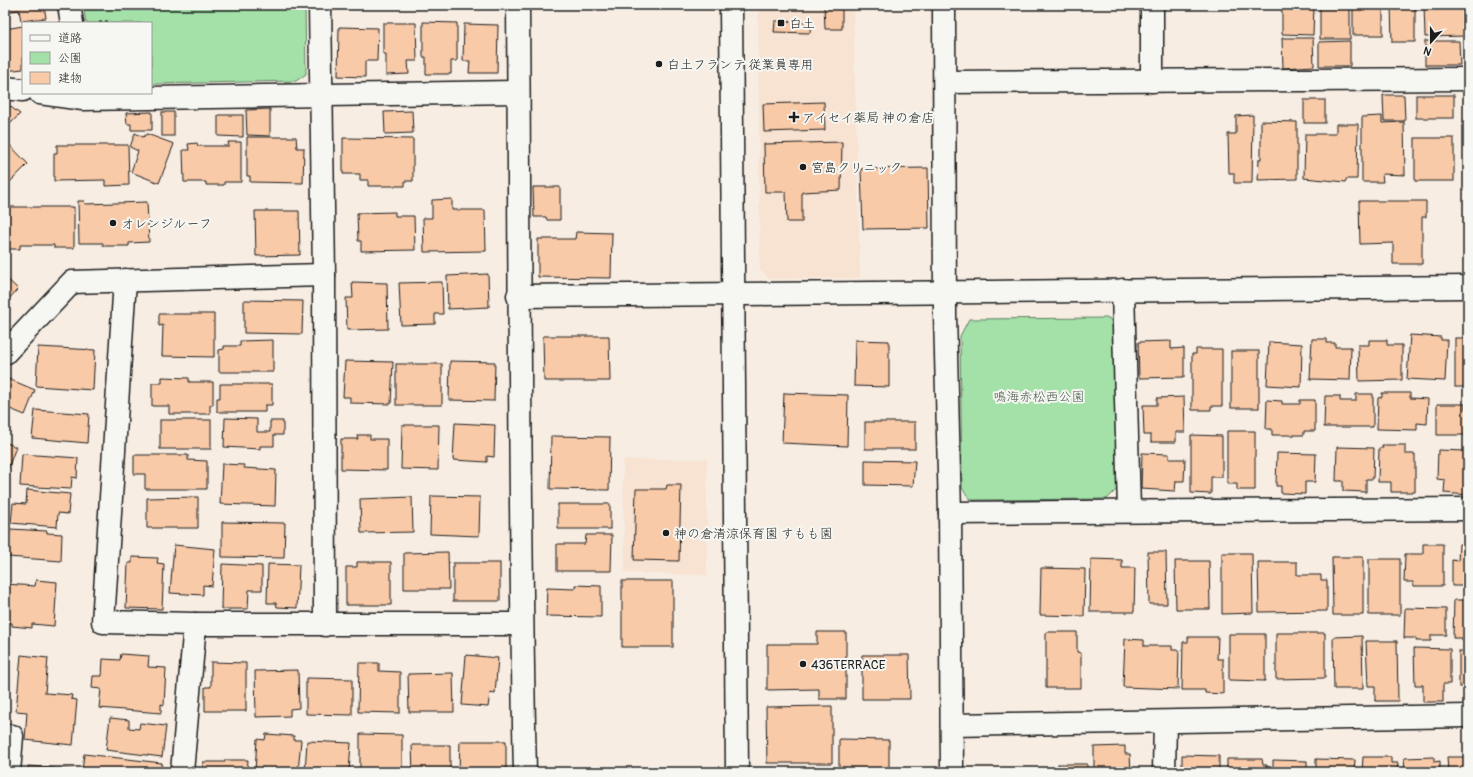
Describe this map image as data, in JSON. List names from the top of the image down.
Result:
{
  "parks": ["鳴海赤松西公園"],
  "places": {
    "transit": ["白土"],
    "other": [
      "白土フランテ 従業員専用",
      "宮島クリニック",
      "オレンジルーフ",
      "神の倉清涼保育園 すもも園",
      "436TERRACE"
    ],
    "health": ["アイセイ薬局 神の倉店"]
  },
  "legend": ["道路", "公園", "建物"],
  "north": "bottom"
}
